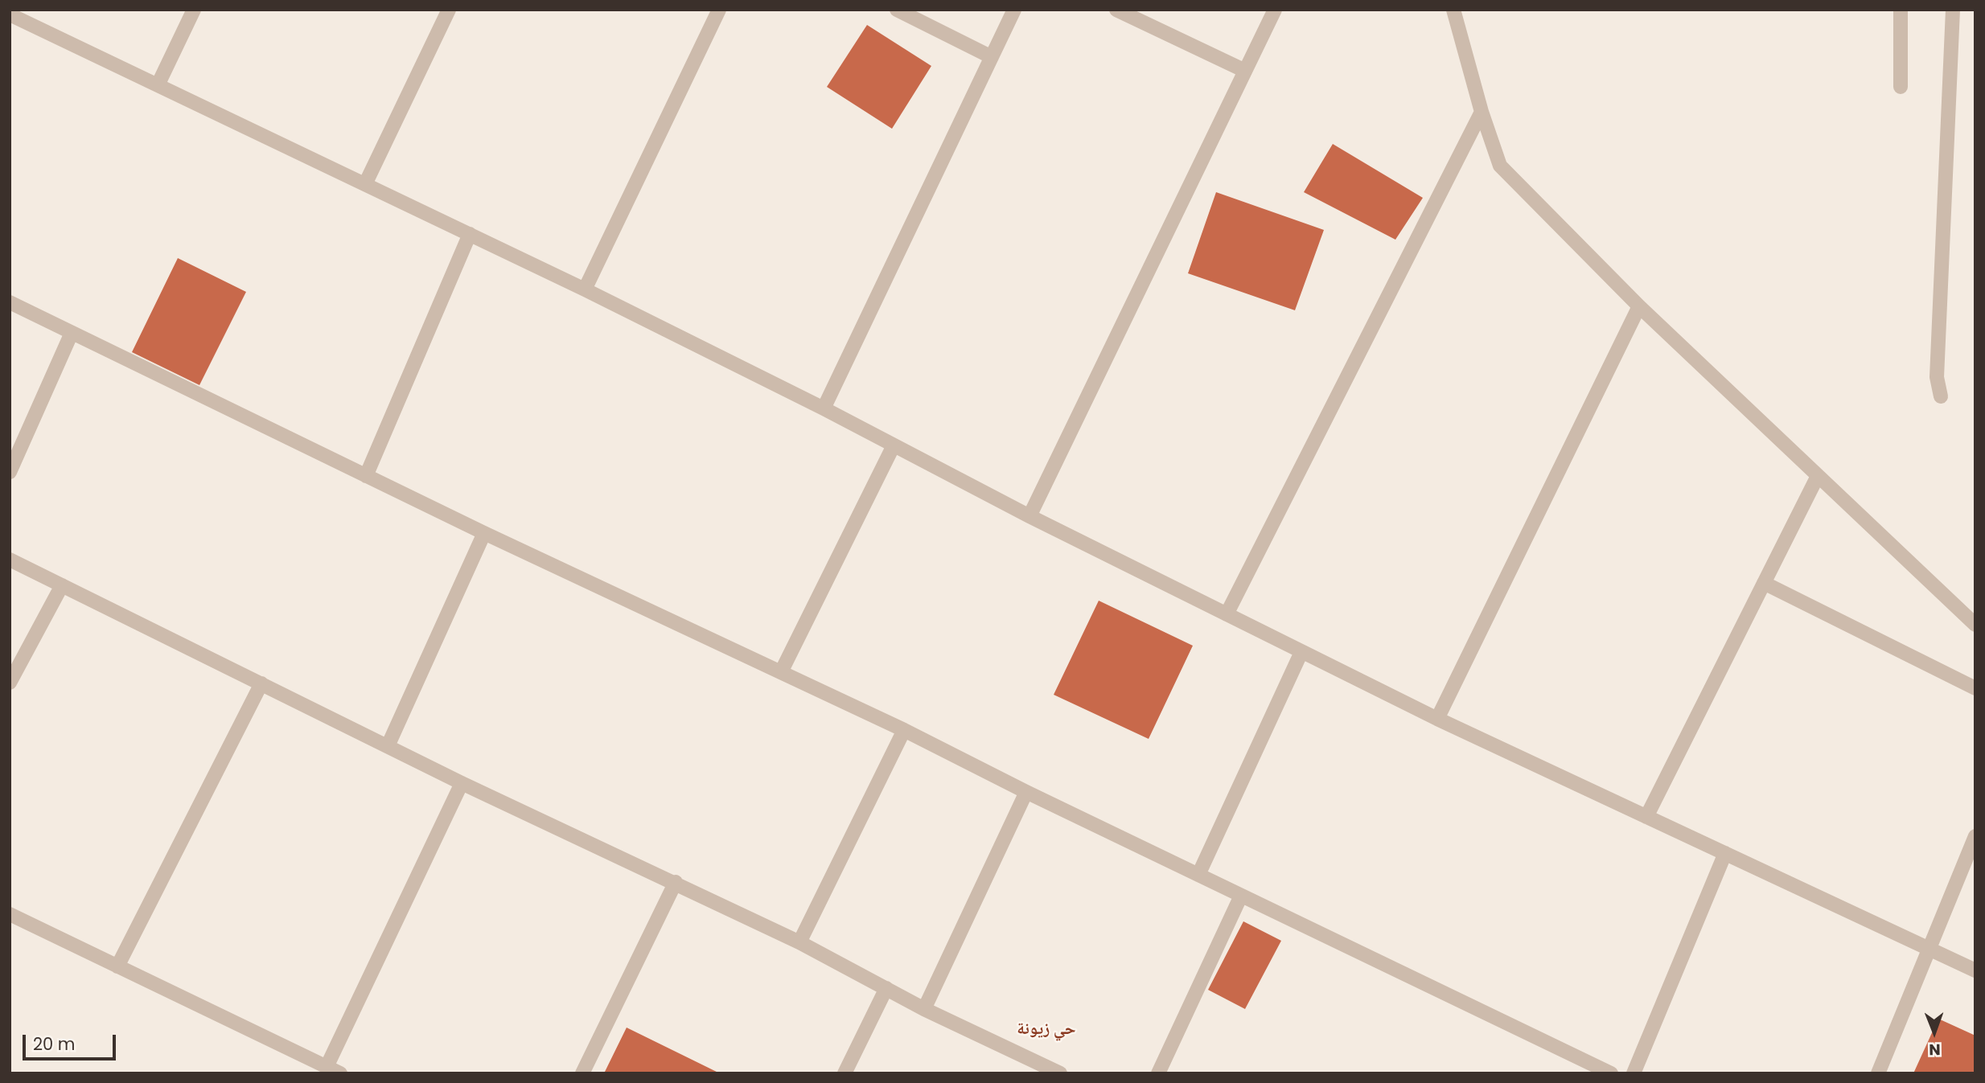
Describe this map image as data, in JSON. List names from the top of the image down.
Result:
{
  "districts": ["حي زيونة"],
  "scale_bar": "20 m",
  "north": "bottom"
}
